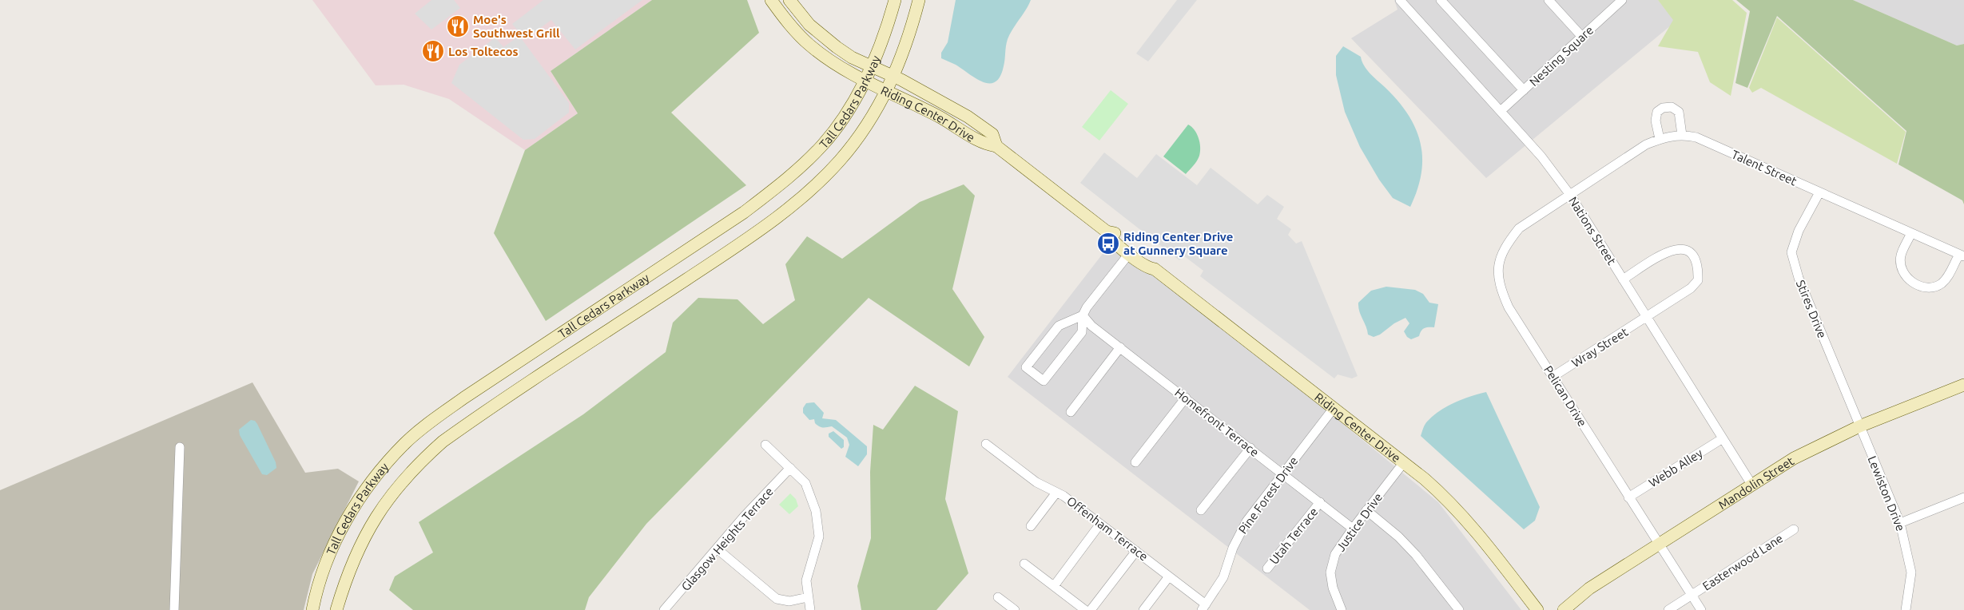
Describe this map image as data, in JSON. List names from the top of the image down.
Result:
{
  "streets": {
    "street": [
      "Nesting Square",
      "Tall Cedars Parkway",
      "Riding Center Drive",
      "Talent Street",
      "Nations Street",
      "Stires Drive",
      "Wray Street",
      "Pelican Drive",
      "Homefront Terrace",
      "Webb Alley",
      "Mandolin Street",
      "Lewiston Drive",
      "Pine Forest Drive",
      "Justice Drive",
      "Offenham Terrace",
      "Utah Terrace",
      "Glasgow Heights Terrace",
      "Easterwood Lane"
    ]
  },
  "crossings": [
    ["Nesting Square", "Nations Street"],
    ["Tall Cedars Parkway", "Riding Center Drive"],
    ["Riding Center Drive", "Pine Forest Drive"],
    ["Riding Center Drive", "Justice Drive"],
    ["Talent Street", "Nations Street"],
    ["Talent Street", "Stires Drive"],
    ["Talent Street", "Pelican Drive"],
    ["Nations Street", "Wray Street"],
    ["Nations Street", "Pelican Drive"],
    ["Nations Street", "Webb Alley"],
    ["Nations Street", "Mandolin Street"],
    ["Stires Drive", "Mandolin Street"],
    ["Stires Drive", "Lewiston Drive"],
    ["Wray Street", "Pelican Drive"],
    ["Pelican Drive", "Webb Alley"],
    ["Pelican Drive", "Mandolin Street"],
    ["Pelican Drive", "Easterwood Lane"],
    ["Homefront Terrace", "Pine Forest Drive"],
    ["Homefront Terrace", "Justice Drive"],
    ["Homefront Terrace", "Utah Terrace"],
    ["Mandolin Street", "Lewiston Drive"],
    ["Pine Forest Drive", "Offenham Terrace"]
  ],
  "places": {
    "restaurant": ["Moe's Southwest Grill", "Los Toltecos"],
    "bus stop": ["Riding Center Drive at Gunnery Square"]
  }
}
